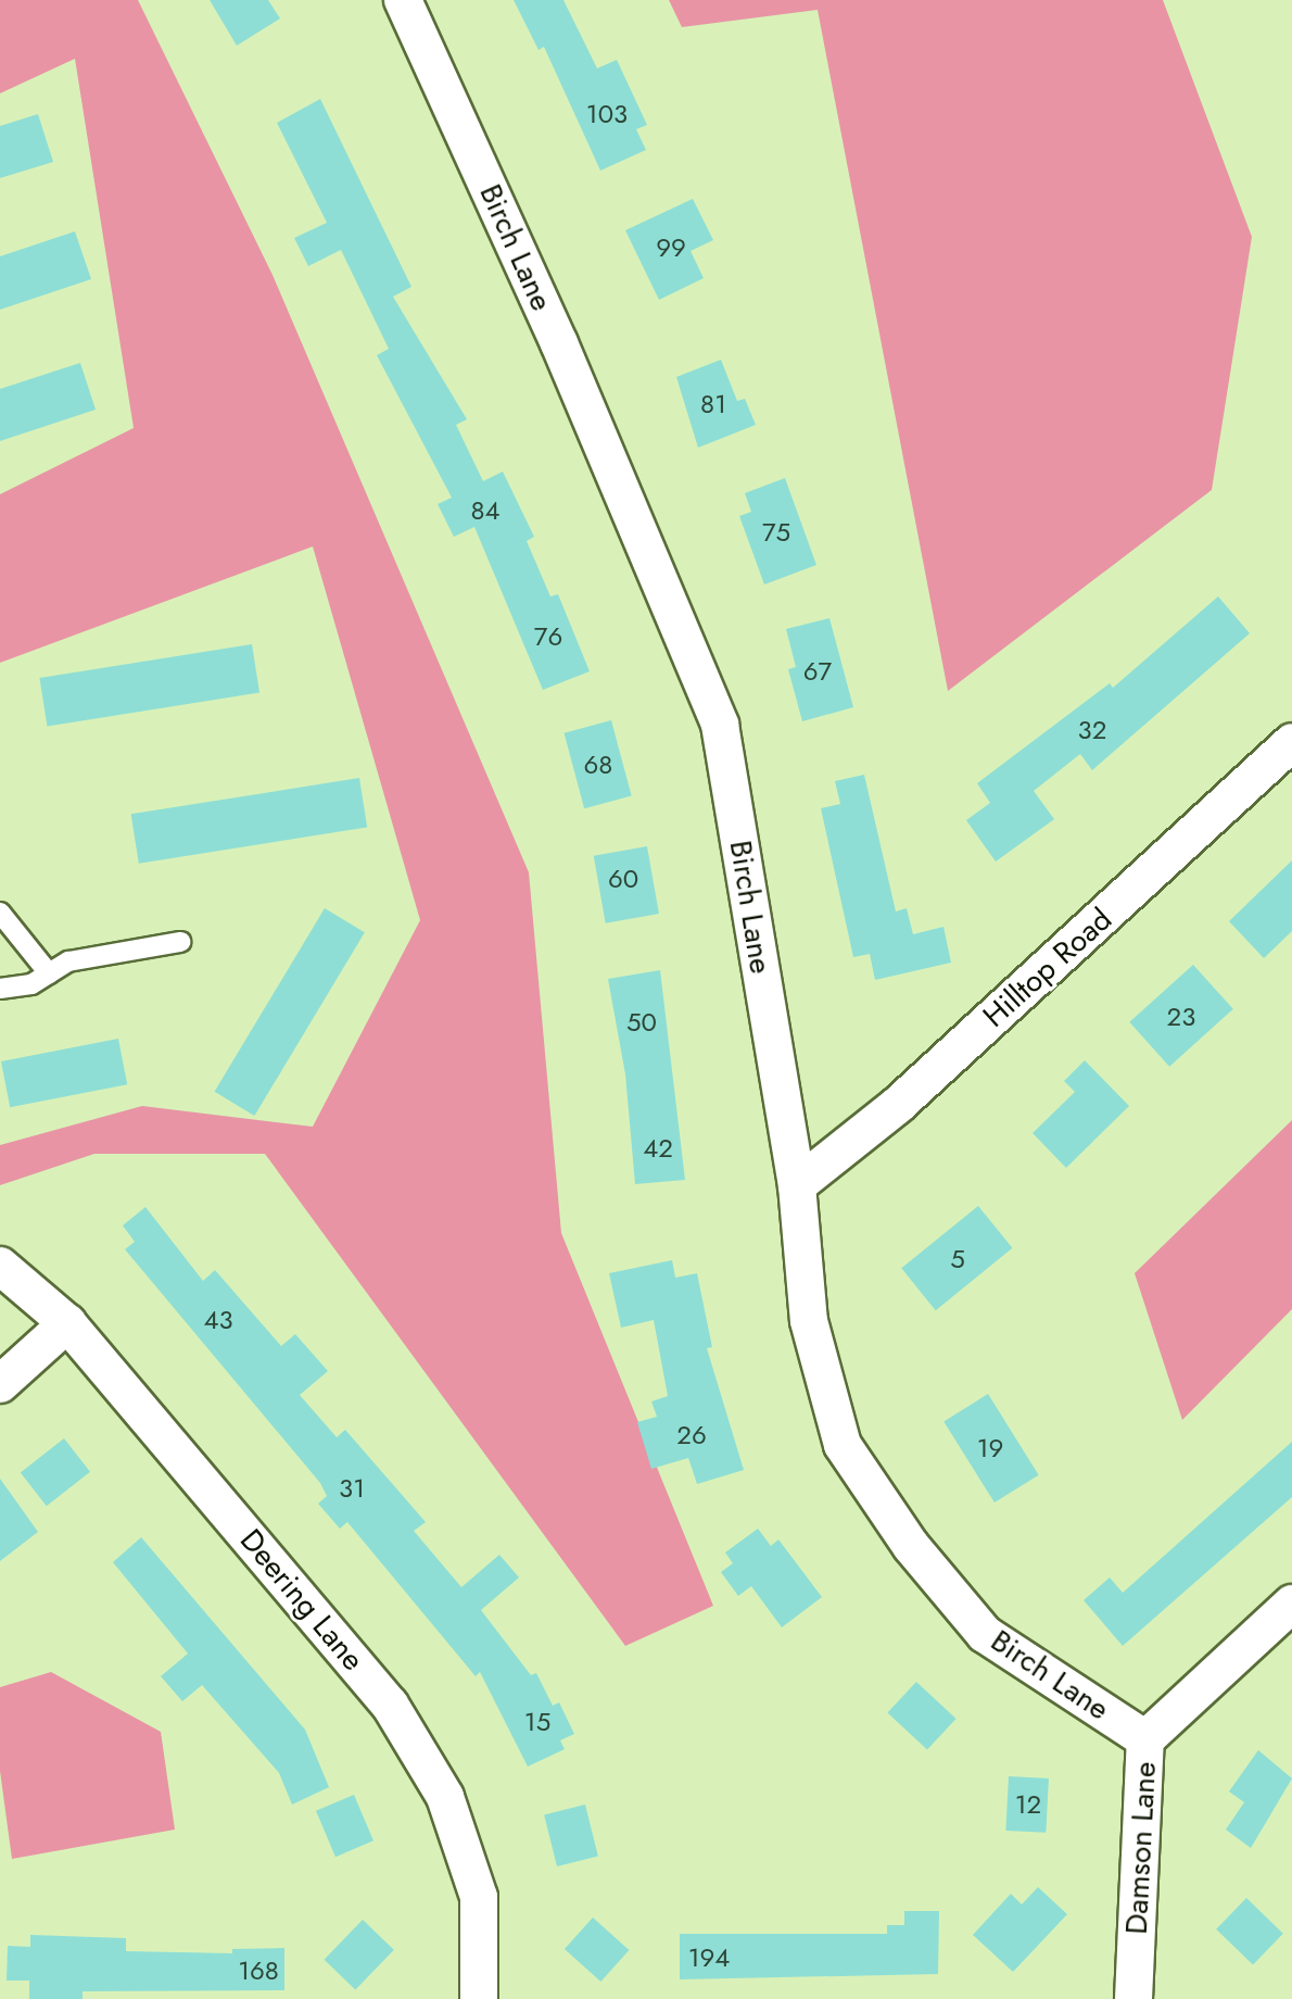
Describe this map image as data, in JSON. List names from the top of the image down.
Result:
{
  "streets": {
    "street": [
      "Birch Lane",
      "Hilltop Road",
      "Deering Lane",
      "Damson Lane"
    ]
  },
  "crossings": [
    ["Birch Lane", "Hilltop Road"],
    ["Birch Lane", "Damson Lane"]
  ],
  "house_numbers": [
    "103",
    "99",
    "81",
    "84",
    "75",
    "76",
    "67",
    "32",
    "68",
    "60",
    "23",
    "50",
    "42",
    "5",
    "43",
    "26",
    "19",
    "31",
    "15",
    "12",
    "194",
    "168"
  ]
}
